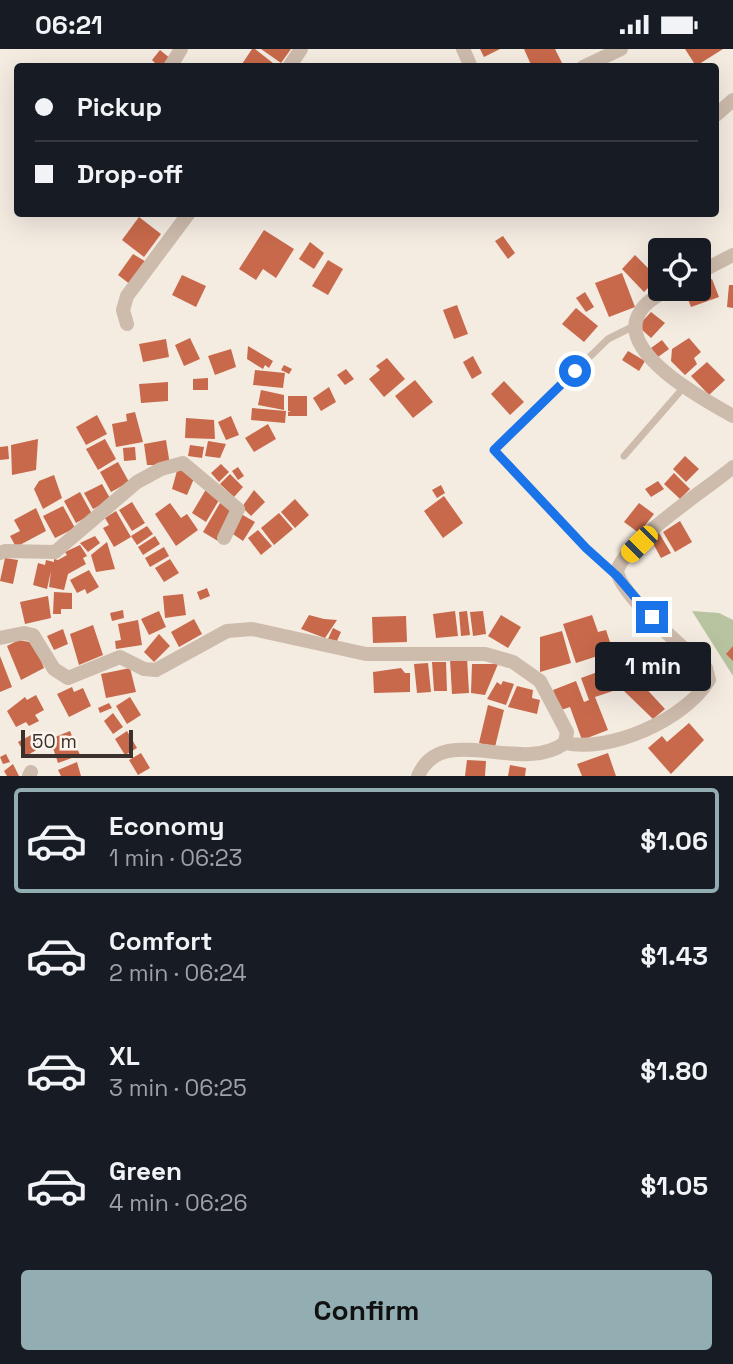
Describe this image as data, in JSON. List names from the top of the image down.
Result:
{
  "scale_bar": "50 m",
  "page": {
    "status": "06:21",
    "banner": ["Pickup", "Drop-off"],
    "bubble": "1 min",
    "scale": "50 m",
    "list": [
      {
        "name": "Economy",
        "note": "1 min · 06:23",
        "value": "$1.06"
      },
      {
        "name": "Comfort",
        "note": "2 min · 06:24",
        "value": "$1.43"
      },
      {
        "name": "XL",
        "note": "3 min · 06:25",
        "value": "$1.80"
      },
      {
        "name": "Green",
        "note": "4 min · 06:26",
        "value": "$1.05"
      }
    ],
    "buttons": "Confirm"
  }
}
